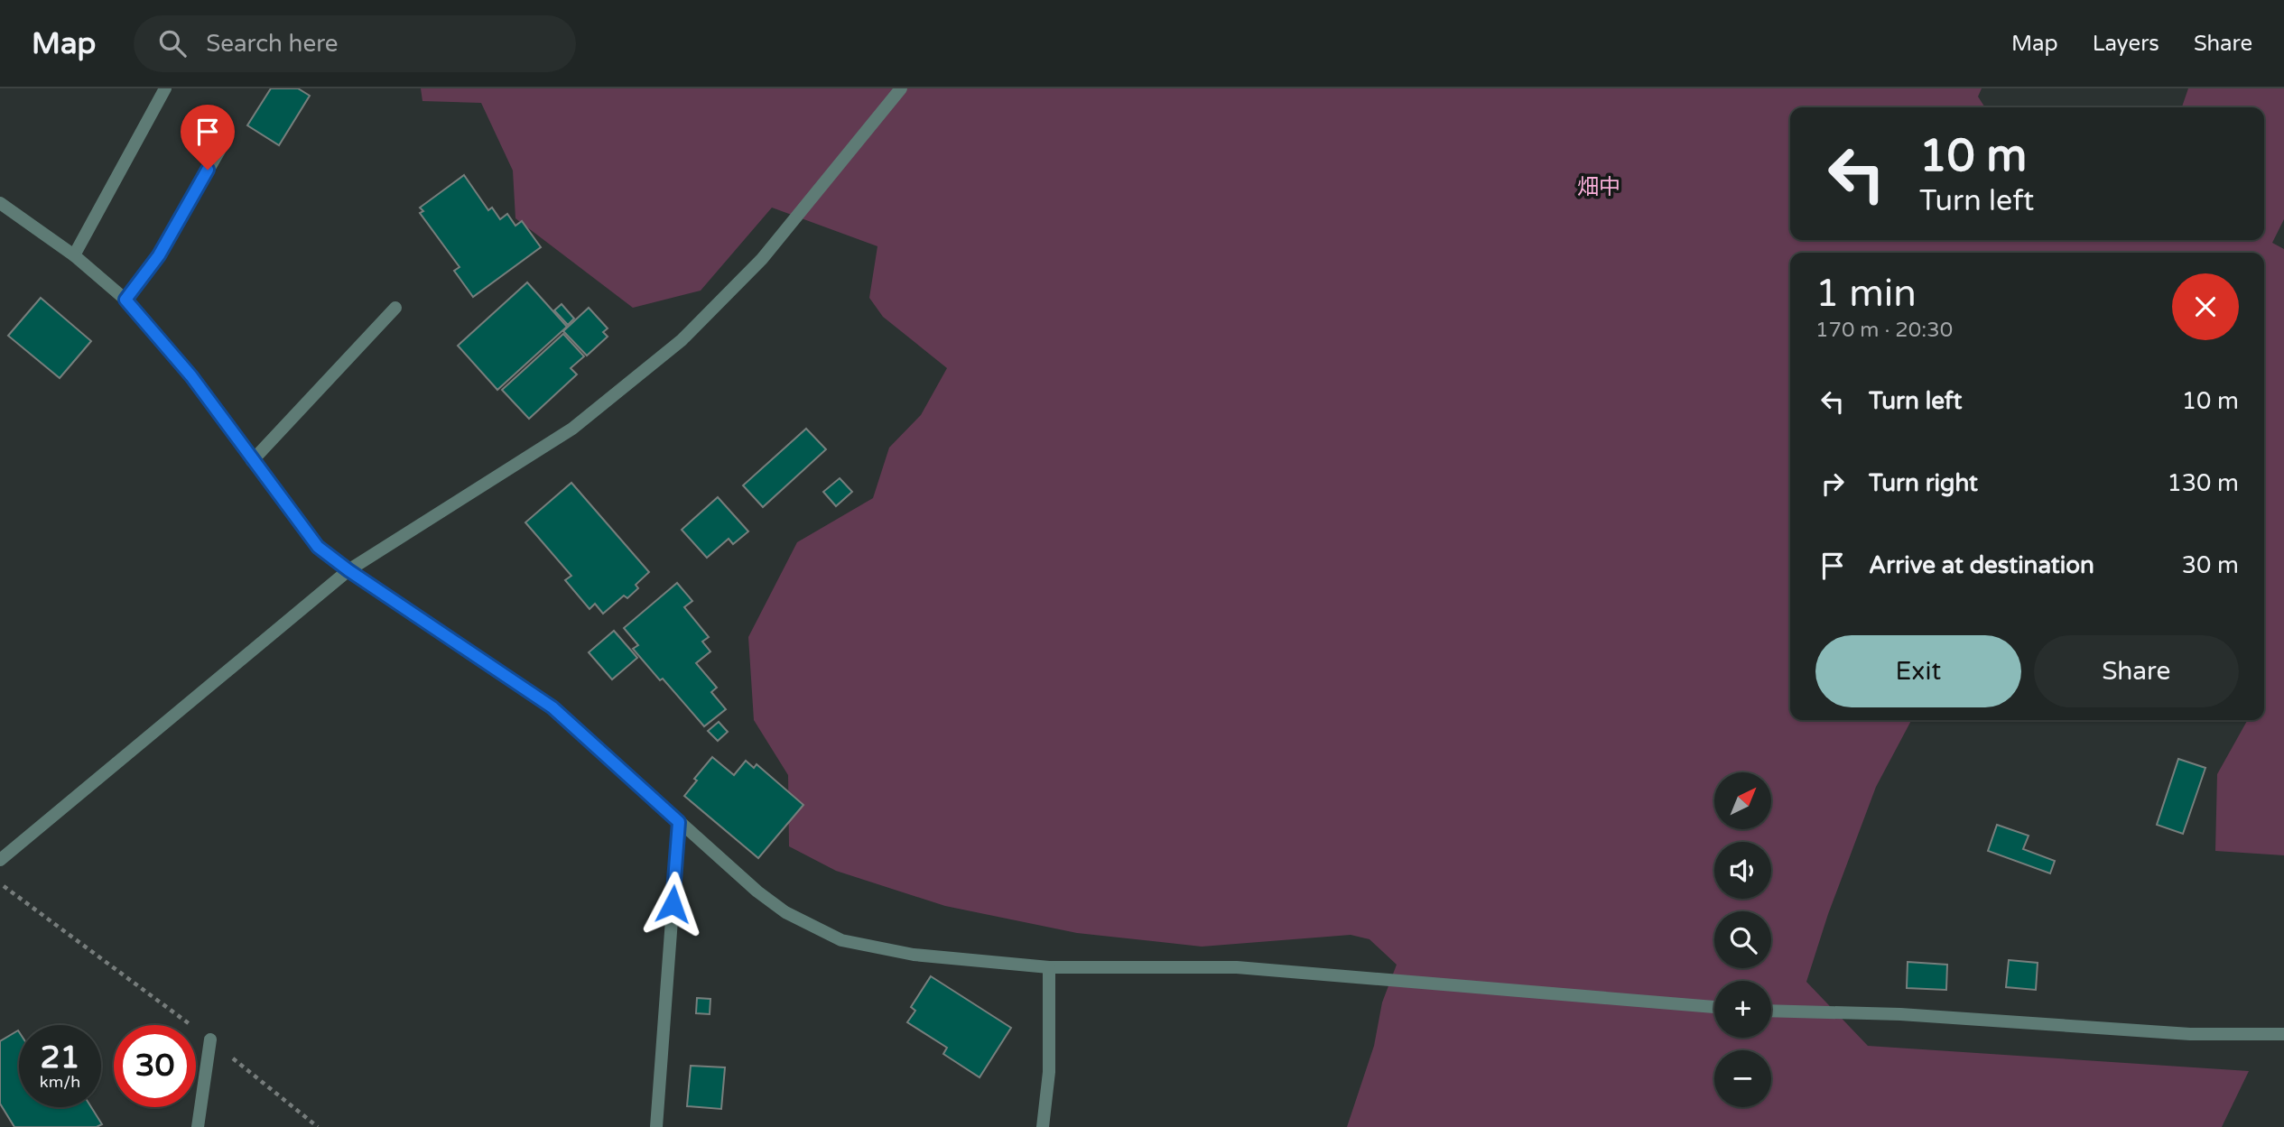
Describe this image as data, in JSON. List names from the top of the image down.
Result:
{
  "districts": ["畑中"],
  "north": "top right",
  "page": {
    "header": "Map",
    "search": "Search here",
    "nav": ["Map", "Layers", "Share"],
    "turn": ["10 m", "Turn left"],
    "heading": ["1 min", "170 m · 20:30"],
    "list": [
      {
        "name": "Turn left",
        "value": "10 m"
      },
      {
        "name": "Turn right",
        "value": "130 m"
      },
      {
        "name": "Arrive at destination",
        "value": "30 m"
      }
    ],
    "buttons": ["Exit", "Share"],
    "map_buttons": ["+", "−"],
    "speed": "21 km/h",
    "limit": "30"
  }
}
